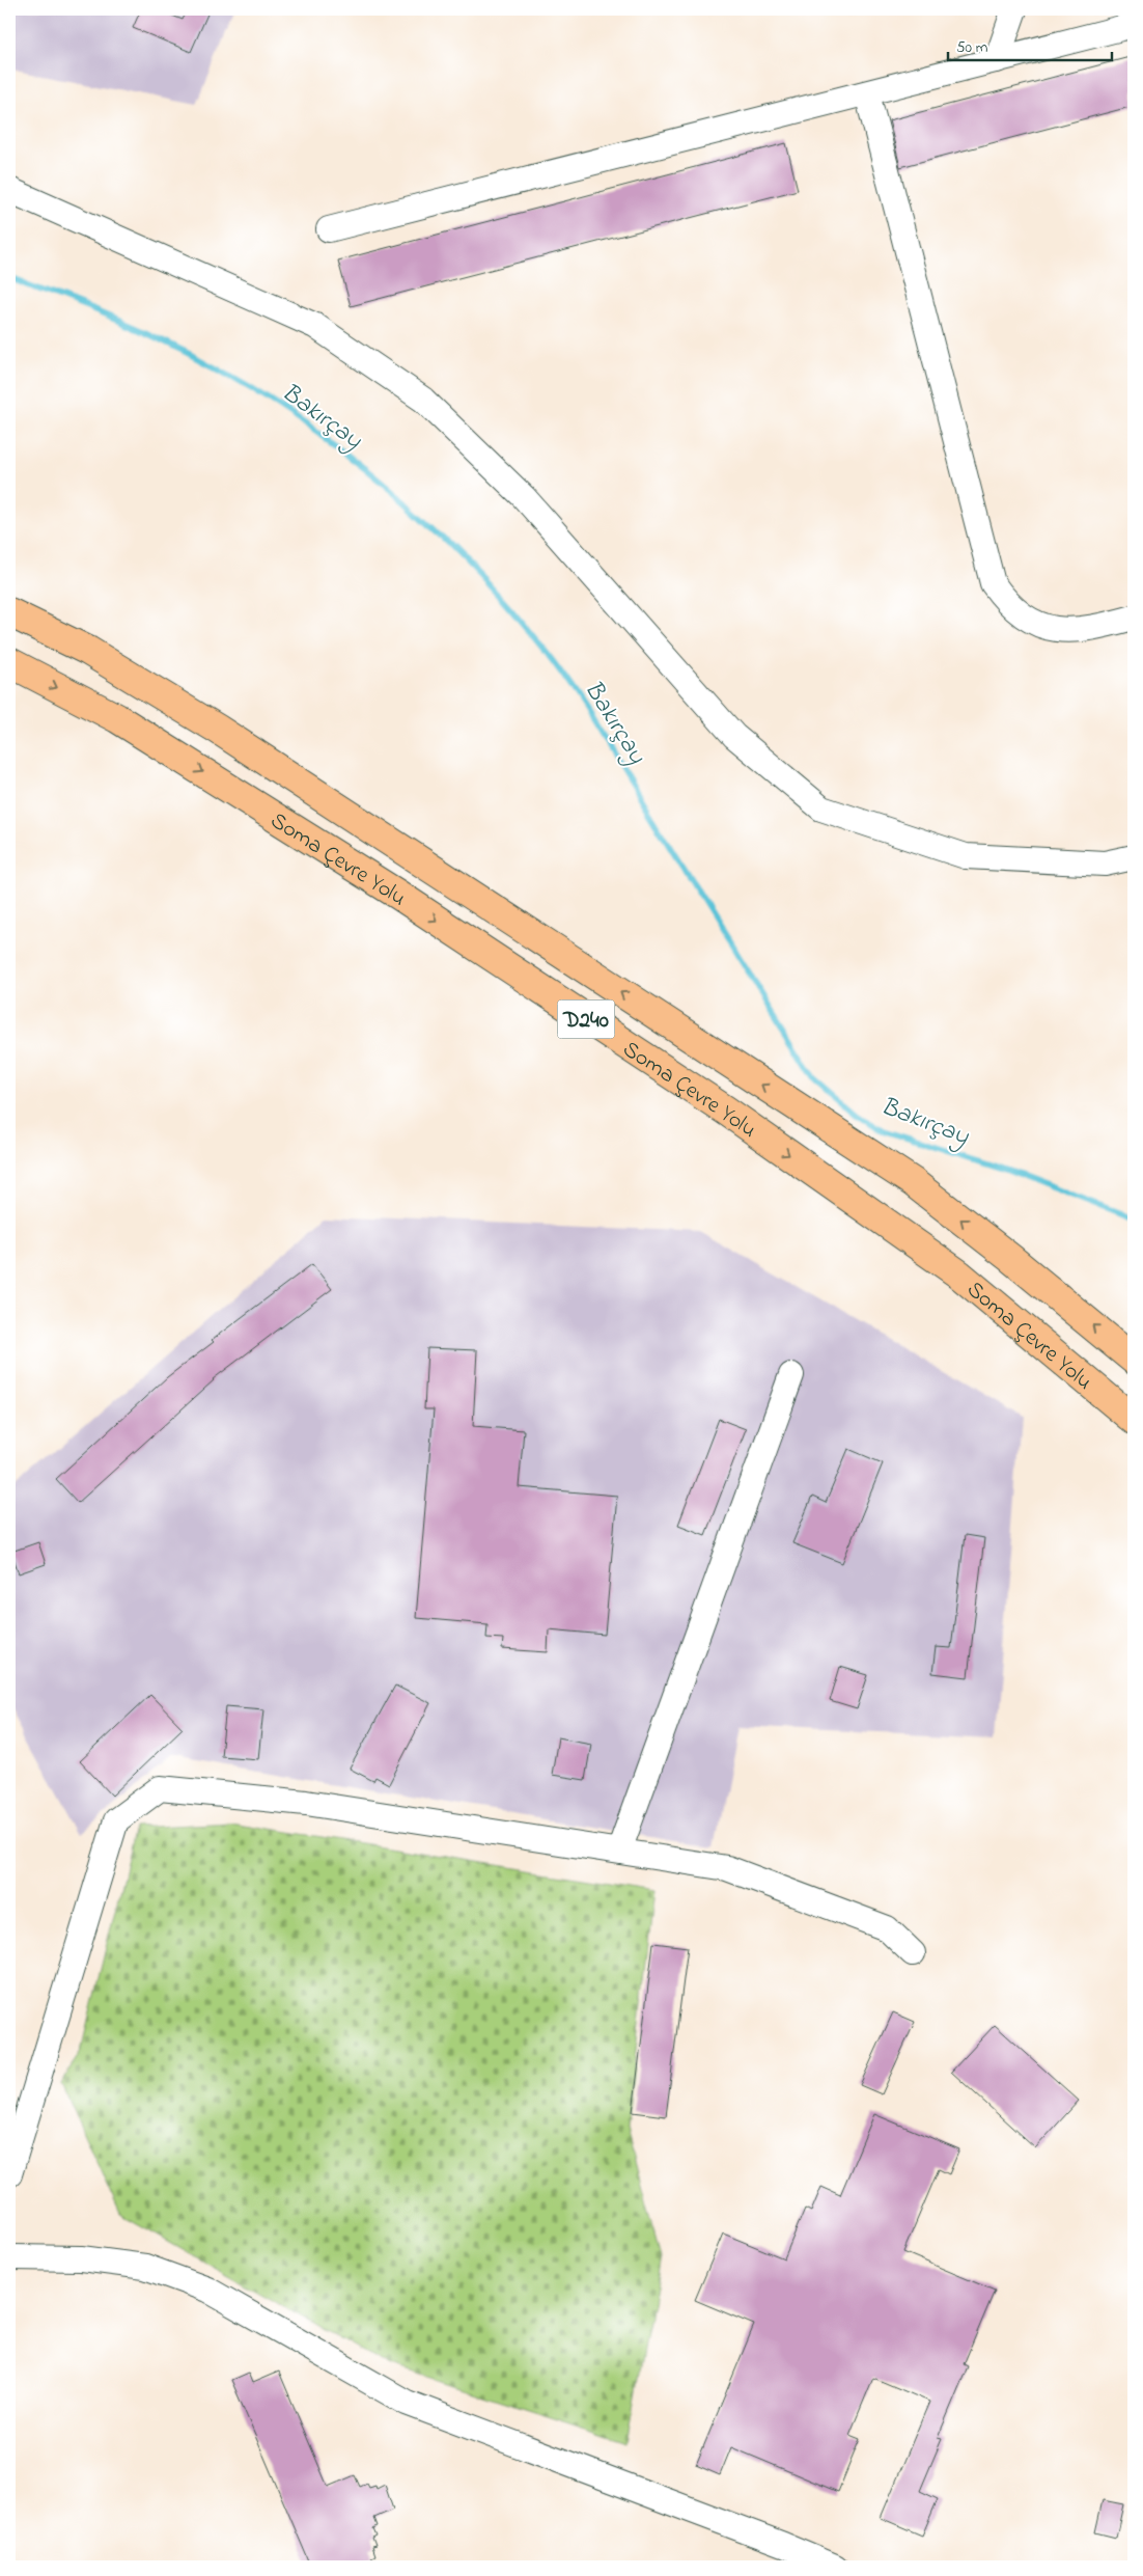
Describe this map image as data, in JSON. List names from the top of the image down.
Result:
{
  "streets": {
    "highway": ["Soma Çevre Yolu", "D240"]
  },
  "water": ["Bakırçay"],
  "scale_bar": "50 m"
}
